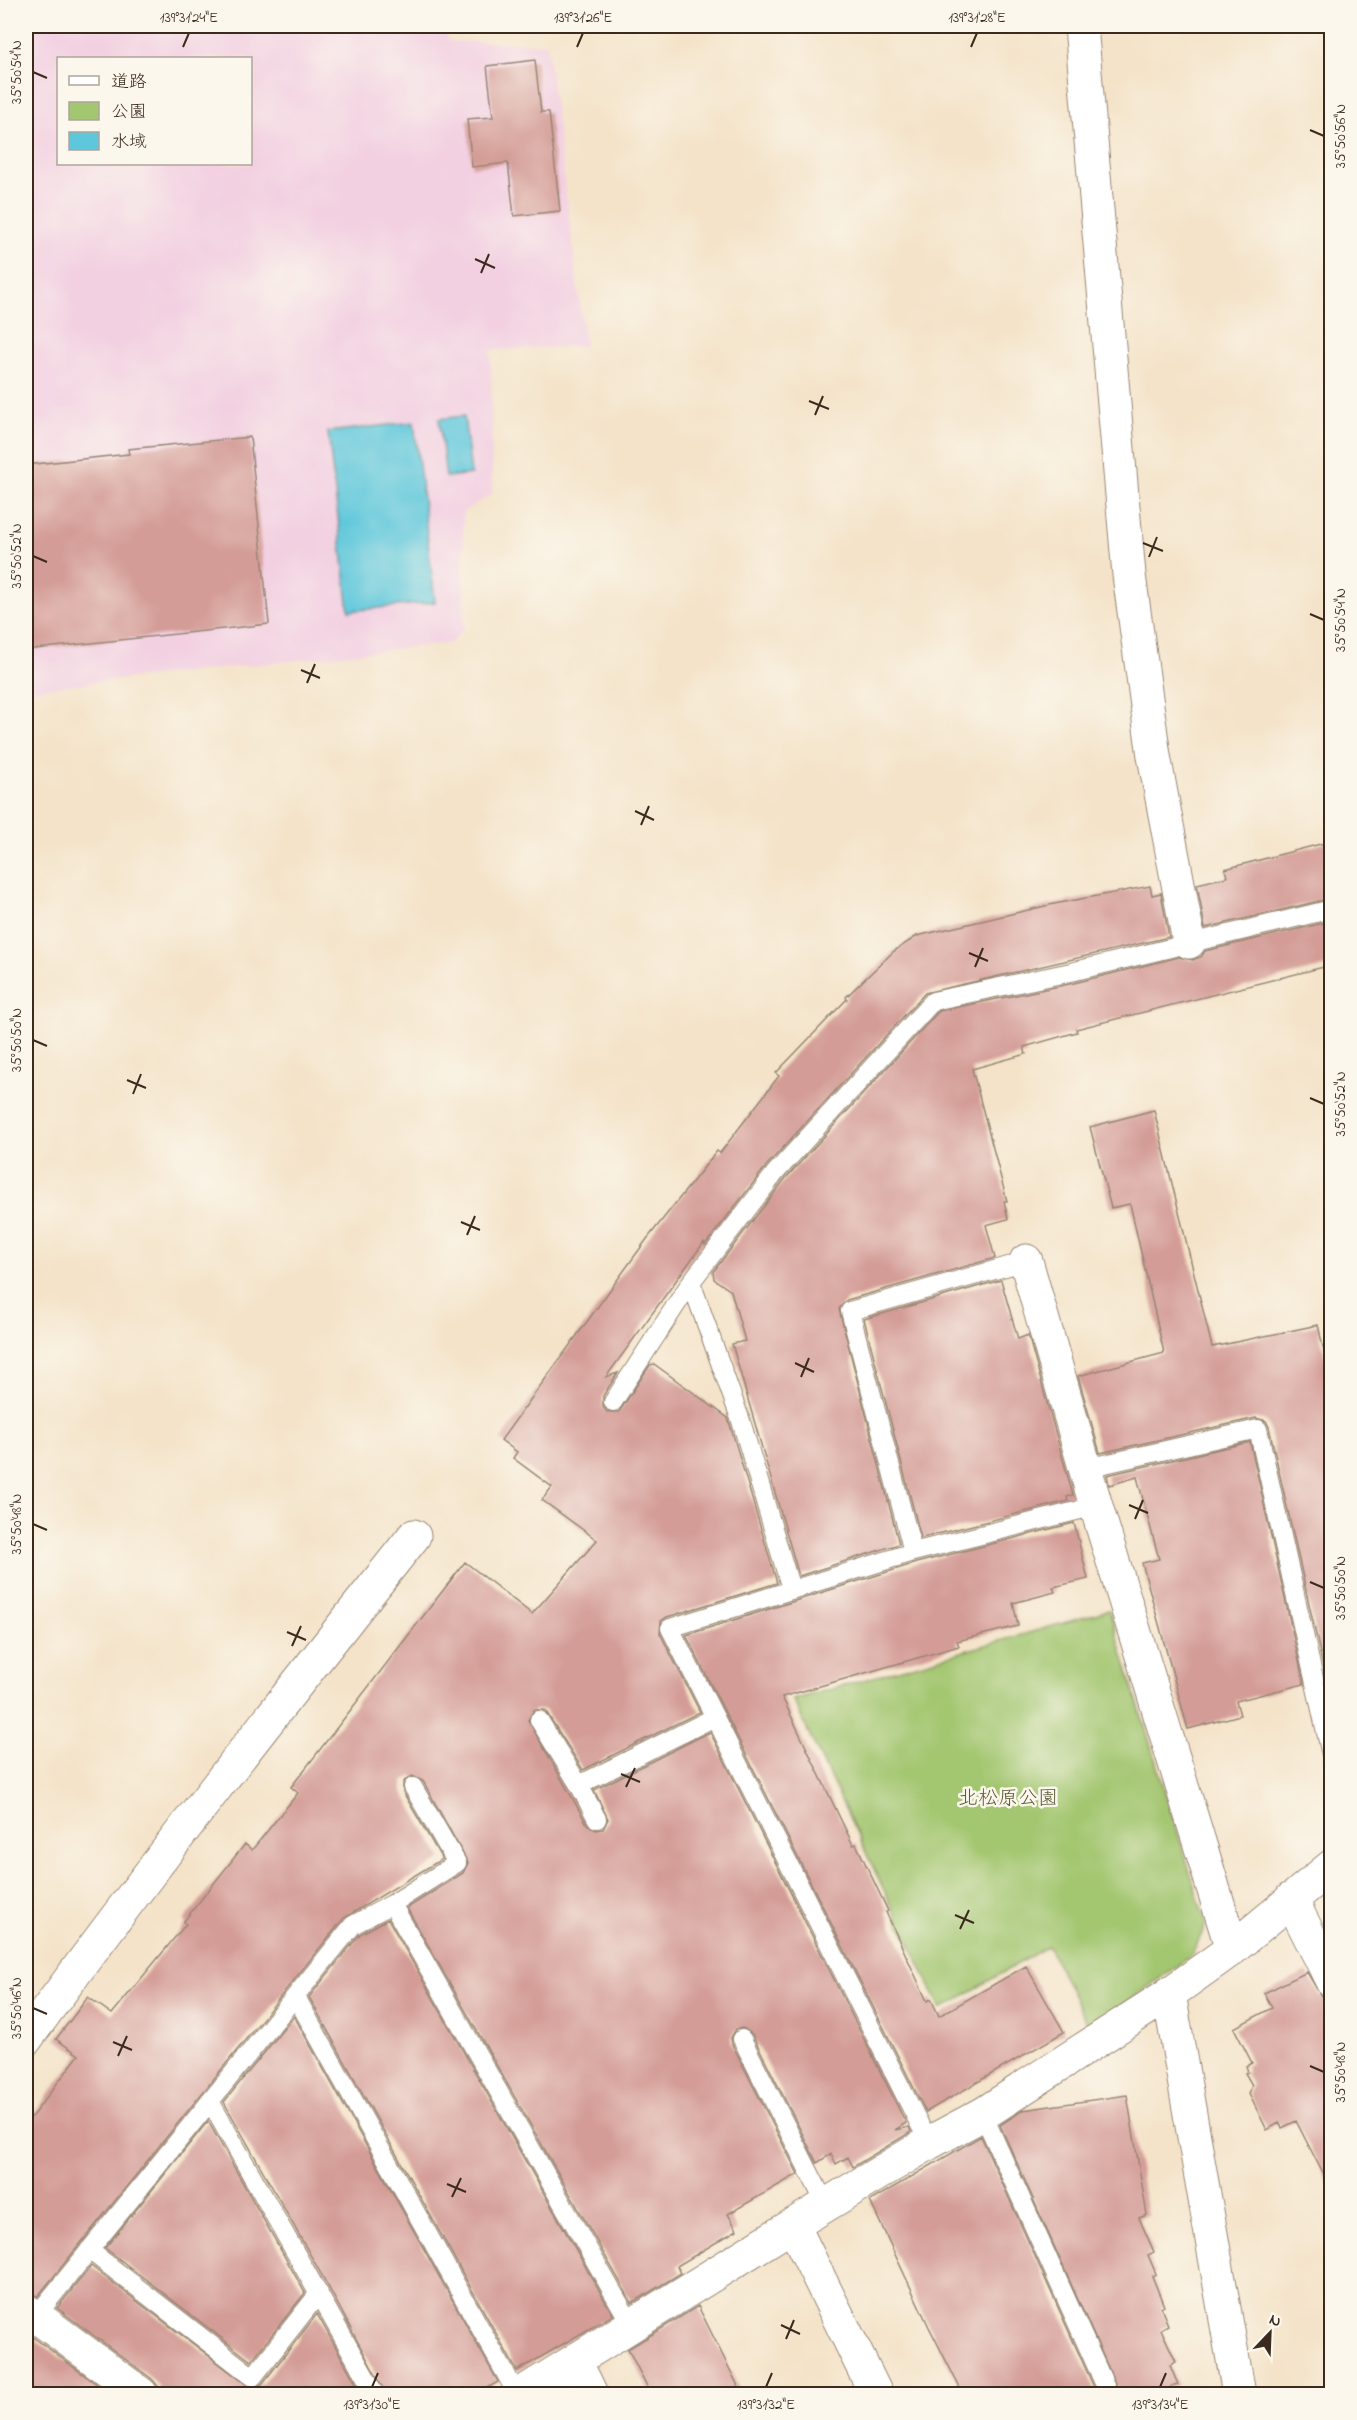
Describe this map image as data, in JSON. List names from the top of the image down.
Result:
{
  "parks": ["北松原公園"],
  "legend": ["道路", "公園", "水域"],
  "north": "top right",
  "coordinates": [
    "139°31'24\"E",
    "139°31'26\"E",
    "139°31'28\"E",
    "35°50'54\"N",
    "35°50'56\"N",
    "35°50'52\"N",
    "35°50'50\"N",
    "35°50'48\"N",
    "35°50'46\"N",
    "139°31'30\"E",
    "139°31'32\"E",
    "139°31'34\"E"
  ]
}
